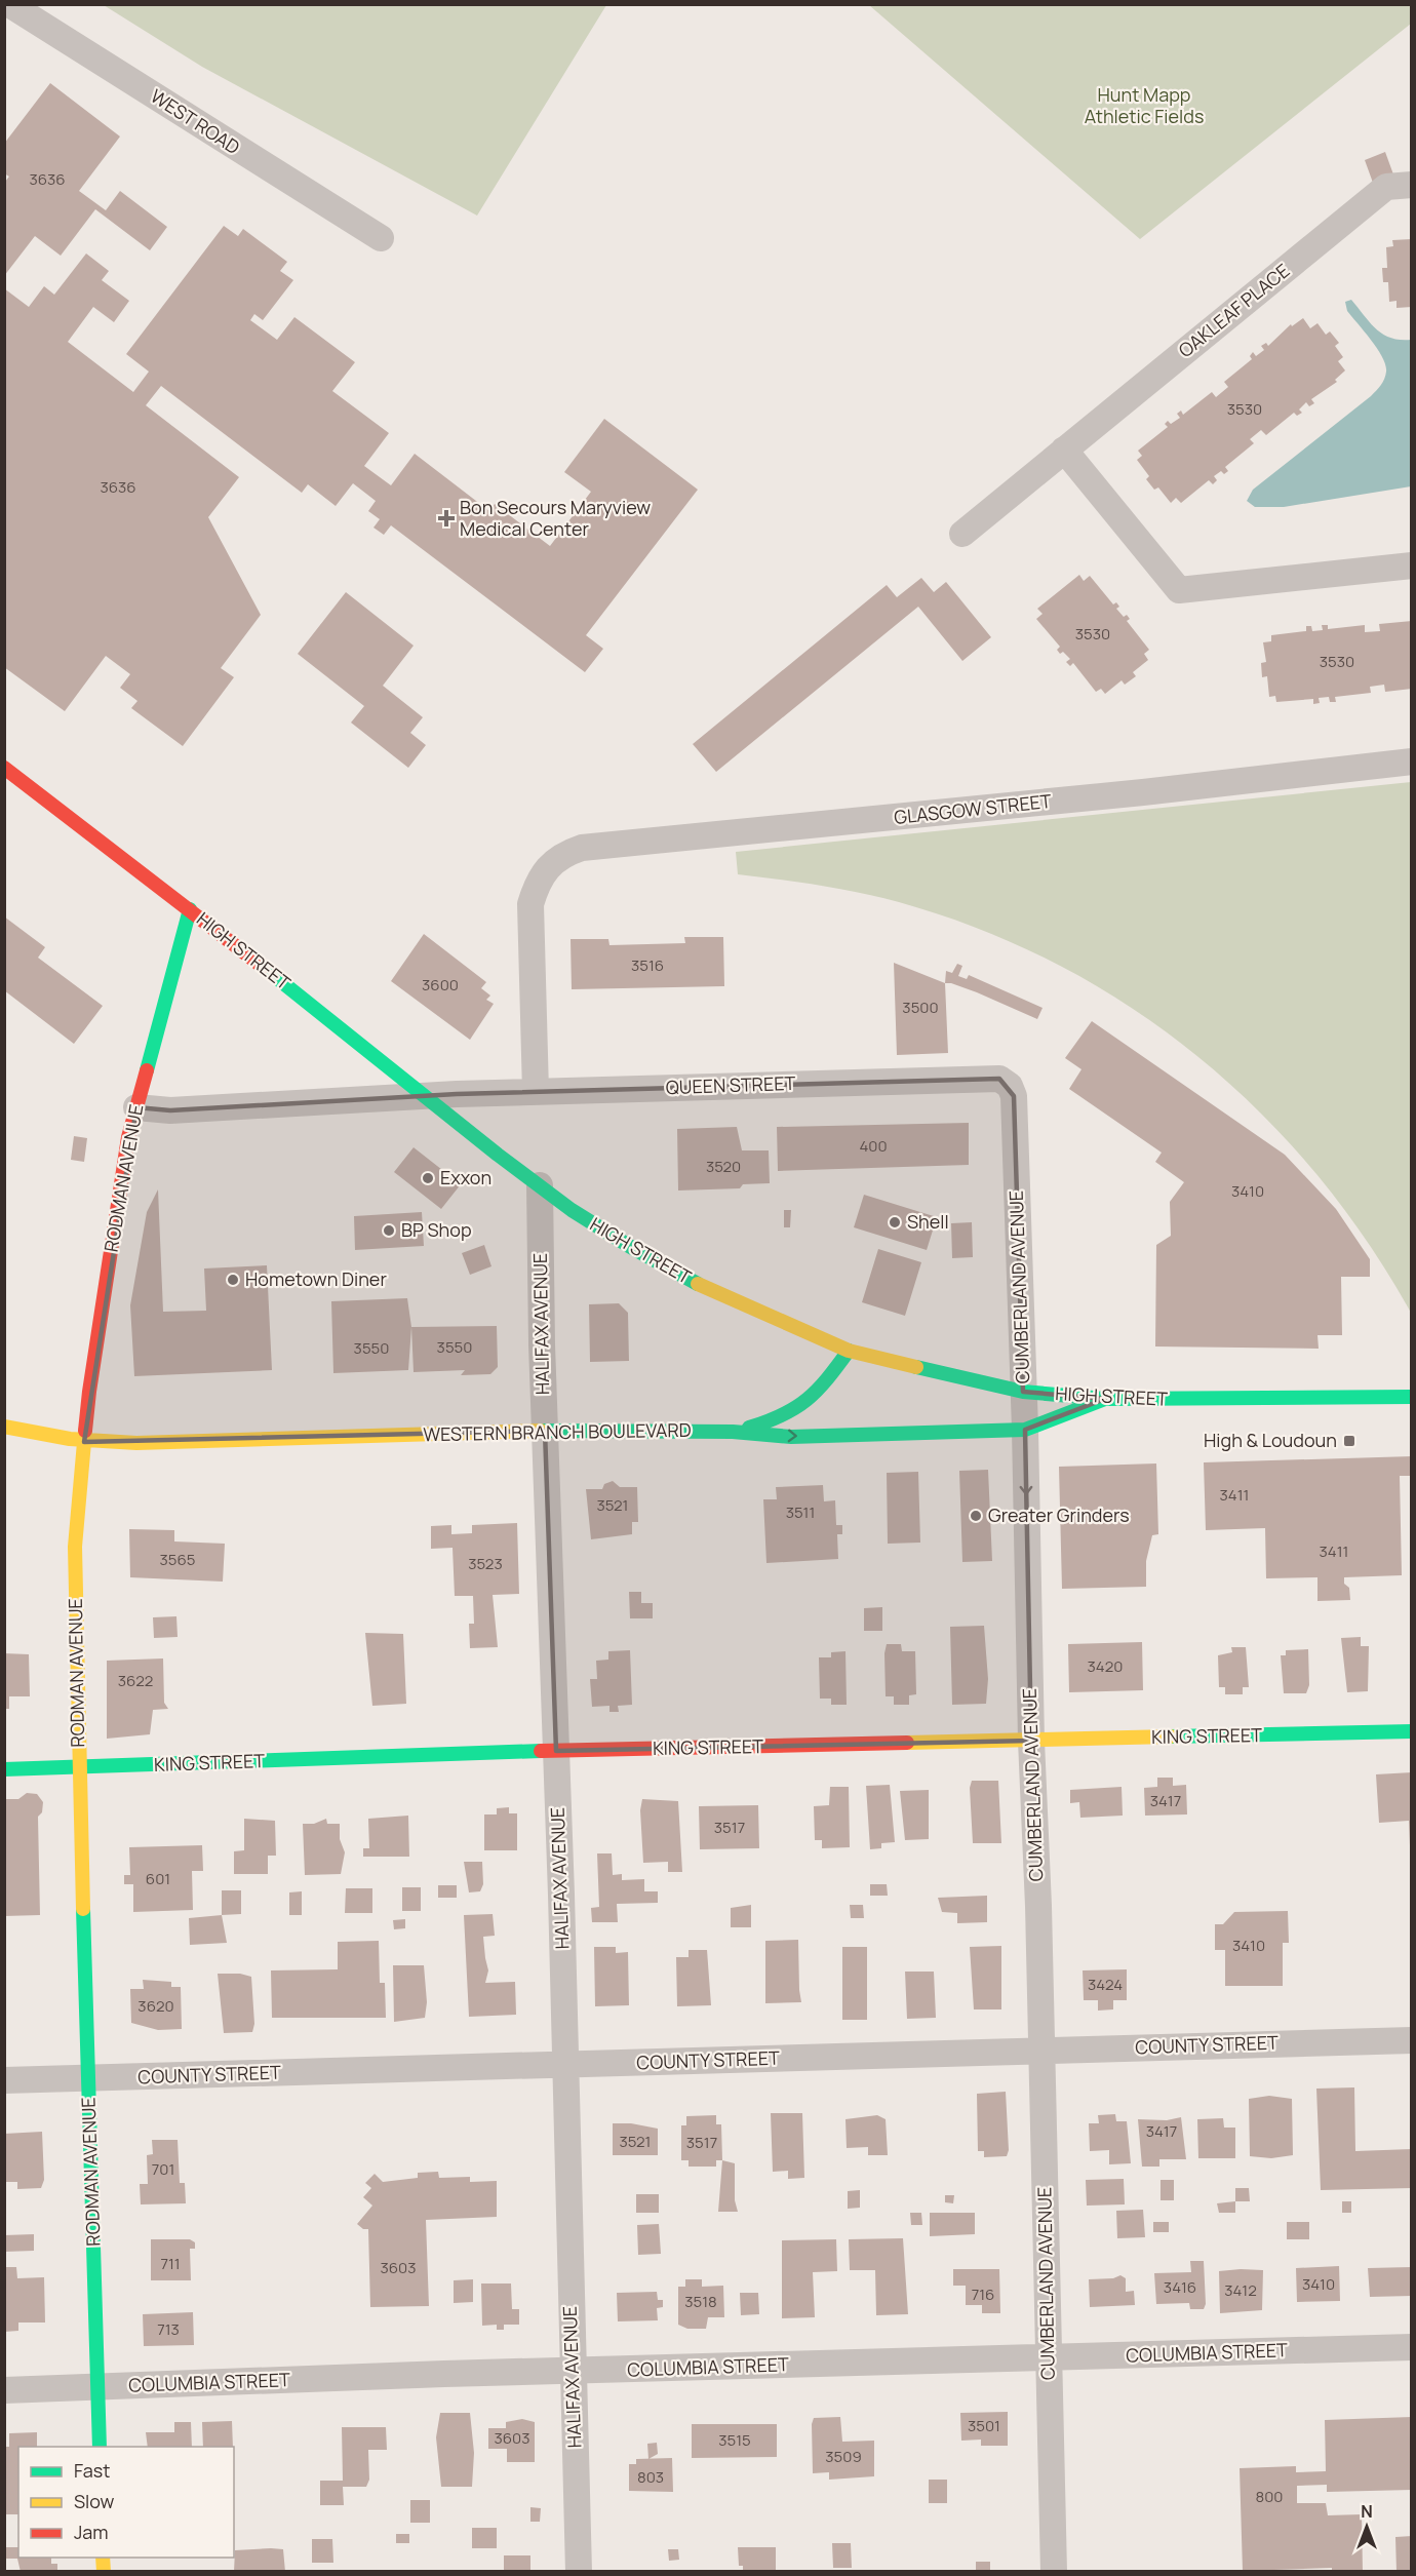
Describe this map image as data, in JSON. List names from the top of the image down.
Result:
{
  "streets": {
    "street": [
      "WEST ROAD",
      "OAKLEAF PLACE",
      "GLASGOW STREET",
      "HIGH STREET",
      "QUEEN STREET",
      "RODMAN AVENUE",
      "CUMBERLAND AVENUE",
      "HALIFAX AVENUE",
      "WESTERN BRANCH BOULEVARD",
      "KING STREET",
      "COUNTY STREET",
      "COLUMBIA STREET"
    ]
  },
  "crossings": [
    ["GLASGOW STREET", "QUEEN STREET"],
    ["HIGH STREET", "QUEEN STREET"],
    ["HIGH STREET", "RODMAN AVENUE"],
    ["HIGH STREET", "CUMBERLAND AVENUE"],
    ["HIGH STREET", "HALIFAX AVENUE"],
    ["HIGH STREET", "WESTERN BRANCH BOULEVARD"],
    ["QUEEN STREET", "RODMAN AVENUE"],
    ["QUEEN STREET", "CUMBERLAND AVENUE"],
    ["RODMAN AVENUE", "WESTERN BRANCH BOULEVARD"],
    ["RODMAN AVENUE", "KING STREET"],
    ["RODMAN AVENUE", "COUNTY STREET"],
    ["RODMAN AVENUE", "COLUMBIA STREET"],
    ["CUMBERLAND AVENUE", "WESTERN BRANCH BOULEVARD"],
    ["CUMBERLAND AVENUE", "KING STREET"],
    ["CUMBERLAND AVENUE", "COUNTY STREET"],
    ["CUMBERLAND AVENUE", "COLUMBIA STREET"],
    ["HALIFAX AVENUE", "WESTERN BRANCH BOULEVARD"],
    ["HALIFAX AVENUE", "KING STREET"],
    ["HALIFAX AVENUE", "COUNTY STREET"],
    ["HALIFAX AVENUE", "COLUMBIA STREET"]
  ],
  "parks": ["Hunt Mapp Athletic Fields"],
  "places": {
    "health": ["Bon Secours Maryview Medical Center"],
    "other": [
      "Exxon",
      "Shell",
      "BP Shop",
      "Hometown Diner",
      "Greater Grinders"
    ],
    "transit": ["High & Loudoun"]
  },
  "house_numbers": [
    "3636",
    "3530",
    "3636",
    "3530",
    "3530",
    "3516",
    "3600",
    "3500",
    "400",
    "3520",
    "3410",
    "3550",
    "3550",
    "3411",
    "3521",
    "3511",
    "3411",
    "3565",
    "3523",
    "3420",
    "3622",
    "3417",
    "3517",
    "601",
    "3410",
    "3424",
    "3620",
    "3417",
    "3521",
    "3517",
    "701",
    "711",
    "3603",
    "3410",
    "3416",
    "3412",
    "716",
    "3518",
    "713",
    "3501",
    "3603",
    "3515",
    "3509",
    "803",
    "800"
  ],
  "legend": ["Fast", "Slow", "Jam"],
  "north": "top"
}
